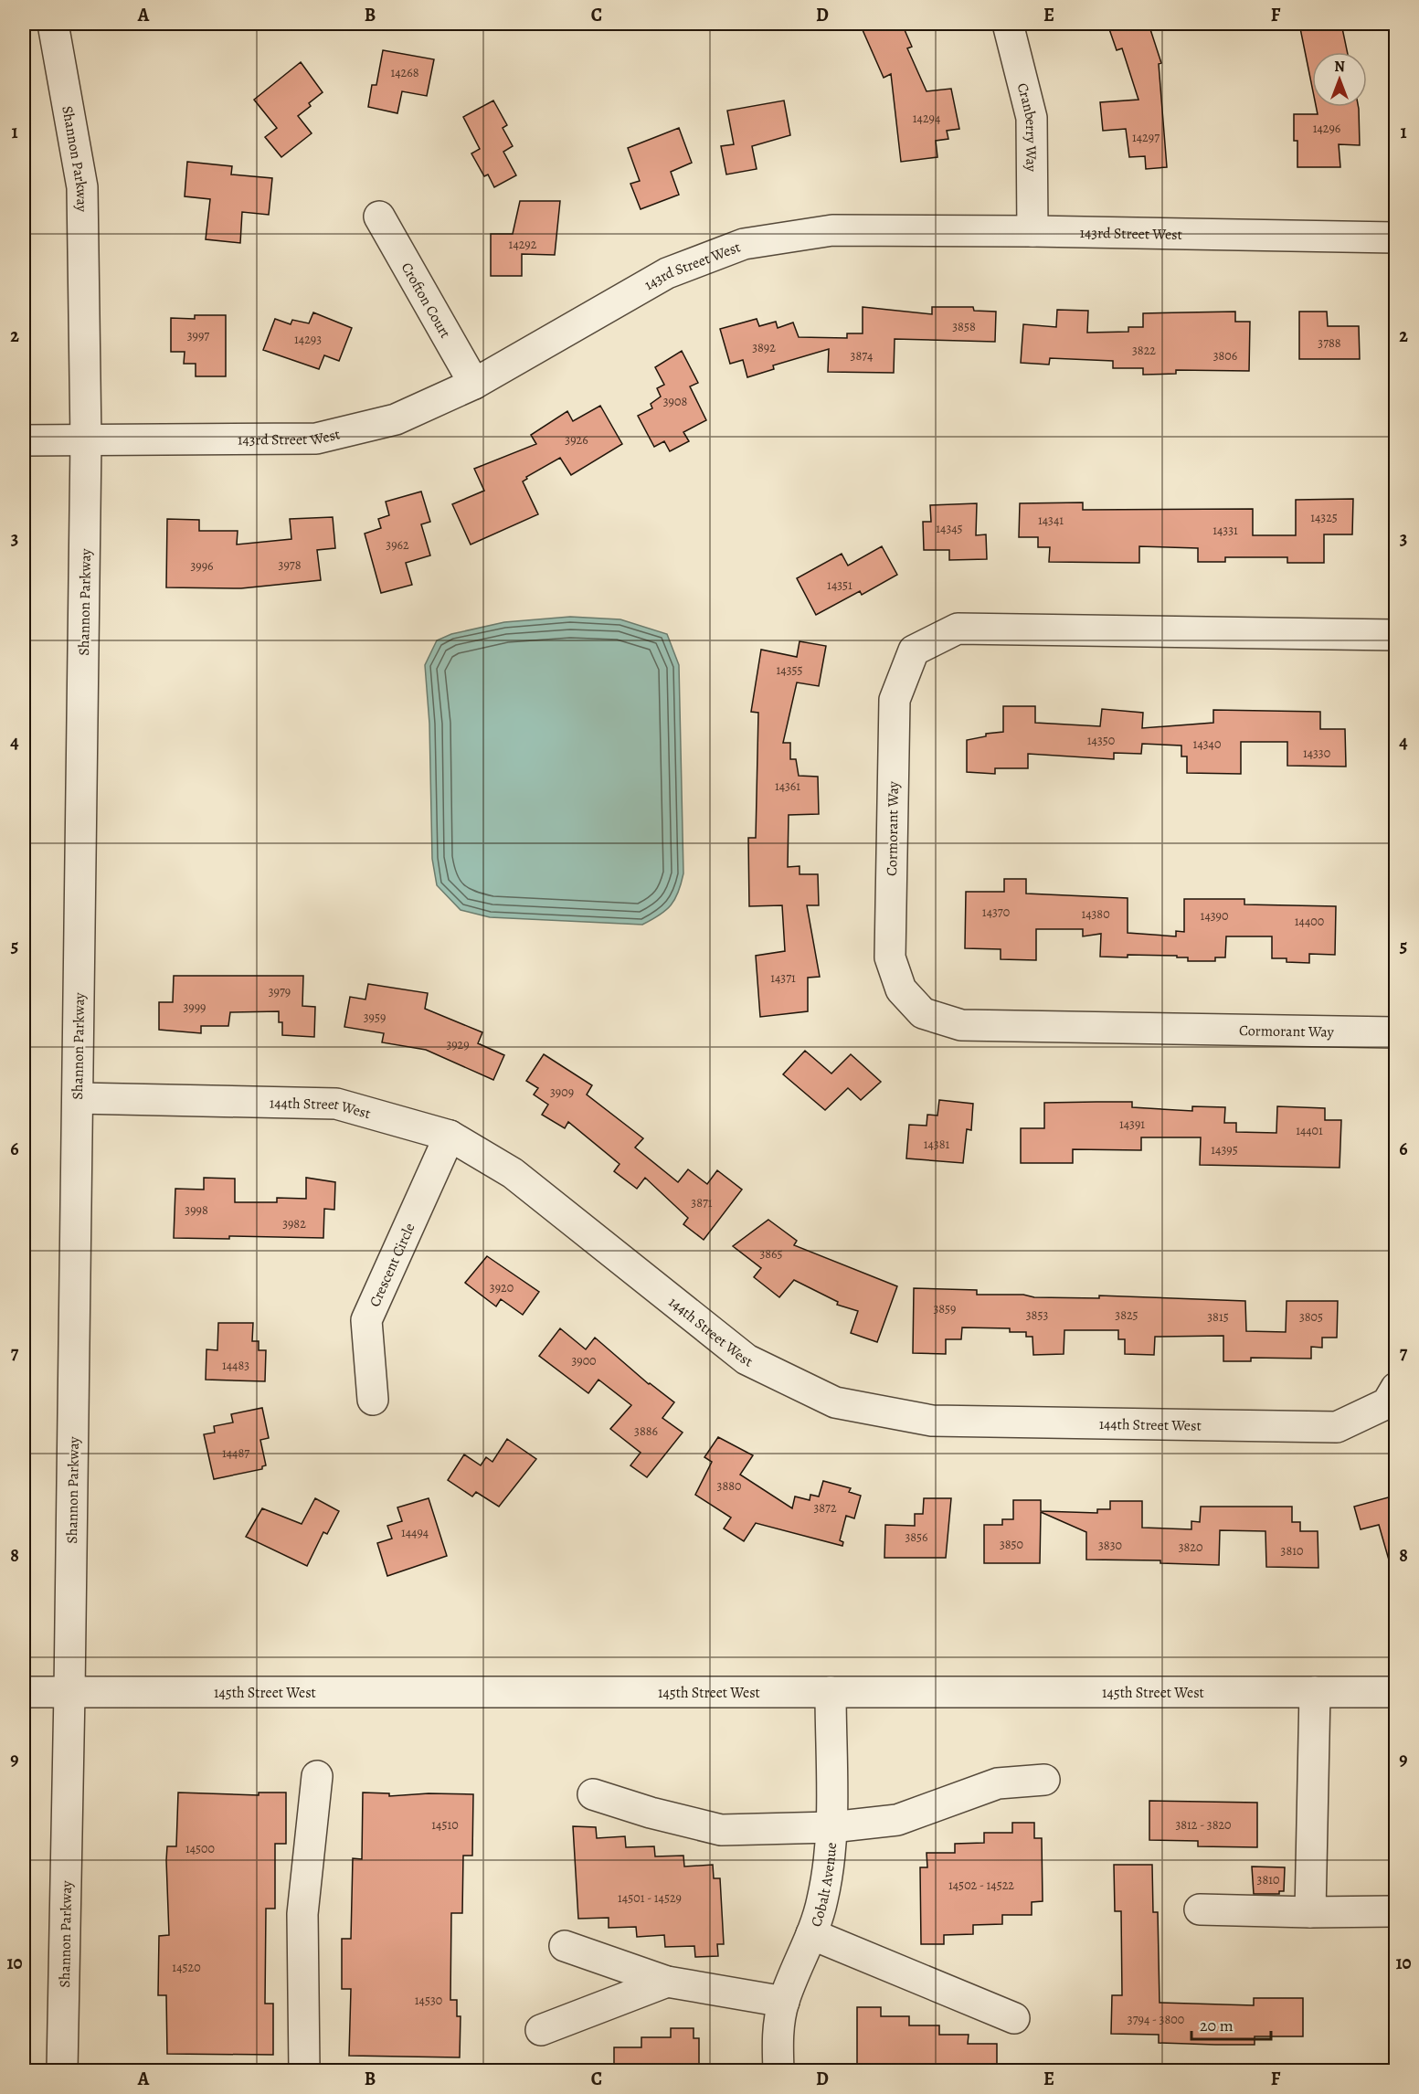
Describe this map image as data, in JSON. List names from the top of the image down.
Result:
{
  "streets": {
    "street": [
      "Cranberry Way",
      "Shannon Parkway",
      "143rd Street West",
      "Crofton Court",
      "Cormorant Way",
      "144th Street West",
      "Crescent Circle",
      "145th Street West",
      "Cobalt Avenue"
    ]
  },
  "crossings": [
    ["Cranberry Way", "143rd Street West"],
    ["Shannon Parkway", "143rd Street West"],
    ["Shannon Parkway", "144th Street West"],
    ["Shannon Parkway", "145th Street West"],
    ["143rd Street West", "Crofton Court"],
    ["144th Street West", "Crescent Circle"],
    ["145th Street West", "Cobalt Avenue"]
  ],
  "house_numbers": [
    "14268",
    "14294",
    "14296",
    "14297",
    "14292",
    "3858",
    "3997",
    "14293",
    "3788",
    "3892",
    "3822",
    "3874",
    "3806",
    "3908",
    "3926",
    "14325",
    "14341",
    "14345",
    "14331",
    "3962",
    "3978",
    "3996",
    "14351",
    "14355",
    "14350",
    "14340",
    "14330",
    "14361",
    "14370",
    "14380",
    "14390",
    "14400",
    "14371",
    "3979",
    "3999",
    "3959",
    "3929",
    "3909",
    "14391",
    "14401",
    "14381",
    "14395",
    "3871",
    "3998",
    "3982",
    "3865",
    "3920",
    "3859",
    "3853",
    "3825",
    "3815",
    "3805",
    "3900",
    "14483",
    "3886",
    "14487",
    "3880",
    "3872",
    "14494",
    "3856",
    "3850",
    "3830",
    "3820",
    "3810",
    "14510",
    "3812 - 3820",
    "14500",
    "3810",
    "14502 - 14522",
    "14501 - 14529",
    "14520",
    "14530",
    "3794 - 3800"
  ],
  "scale_bar": "20 m",
  "north": "top",
  "grid": {
    "columns": [
      "A",
      "B",
      "C",
      "D",
      "E",
      "F"
    ],
    "rows": [
      "1",
      "2",
      "3",
      "4",
      "5",
      "6",
      "7",
      "8",
      "9",
      "10"
    ]
  }
}
